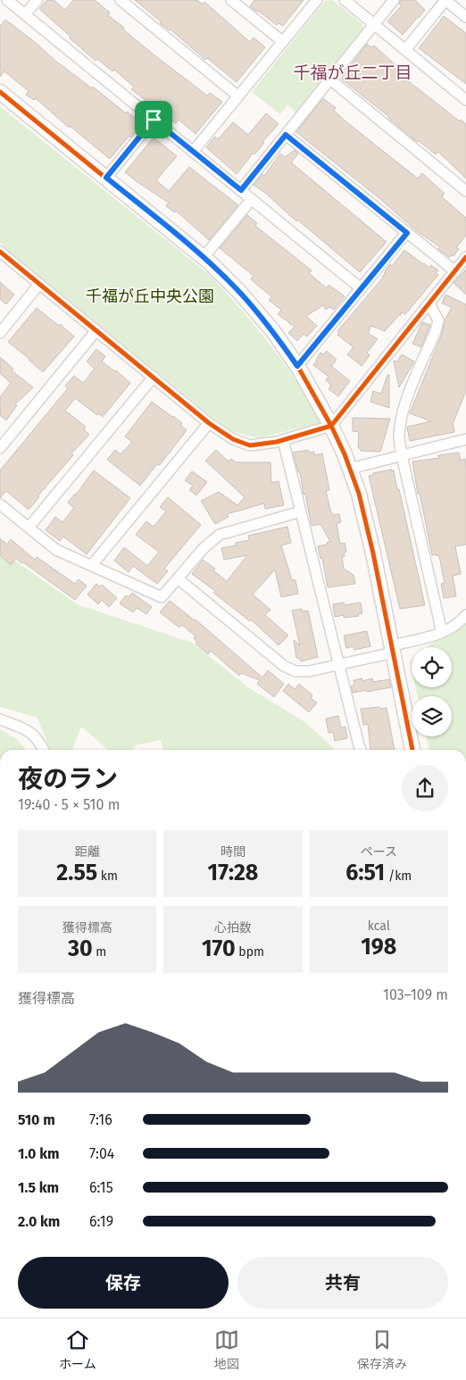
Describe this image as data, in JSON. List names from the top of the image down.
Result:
{
  "districts": ["千福が丘二丁目"],
  "parks": ["千福が丘中央公園"],
  "page": {
    "heading": ["夜のラン", "19:40 · 5 × 510 m"],
    "stats": [
      ["距離", "2.55 km"],
      ["時間", "17:28"],
      ["ペース", "6:51 /km"],
      ["獲得標高", "30 m"],
      ["心拍数", "170 bpm"],
      ["kcal", "198"]
    ],
    "chart": ["獲得標高", "103–109 m"],
    "list": [
      {
        "name": "510 m",
        "note": "7:16"
      },
      {
        "name": "1.0 km",
        "note": "7:04"
      },
      {
        "name": "1.5 km",
        "note": "6:15"
      },
      {
        "name": "2.0 km",
        "note": "6:19"
      }
    ],
    "buttons": ["保存", "共有"],
    "tabs": ["ホーム", "地図", "保存済み"]
  }
}
